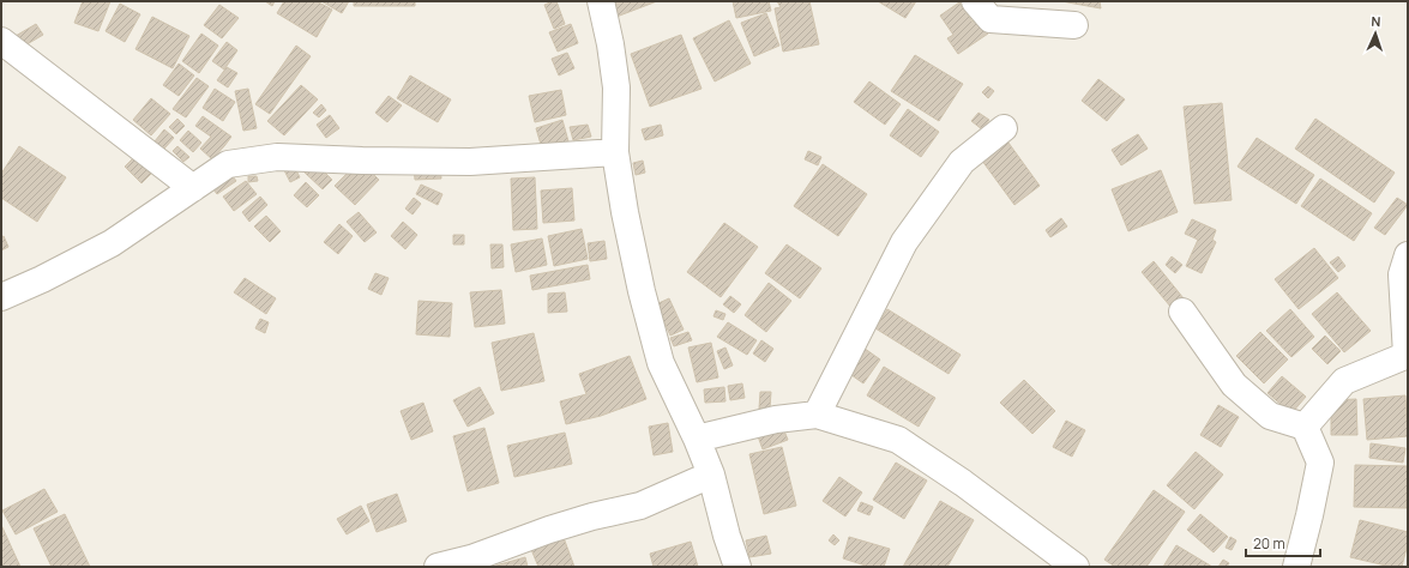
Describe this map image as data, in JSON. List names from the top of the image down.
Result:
{
  "scale_bar": "20 m",
  "north": "top"
}
